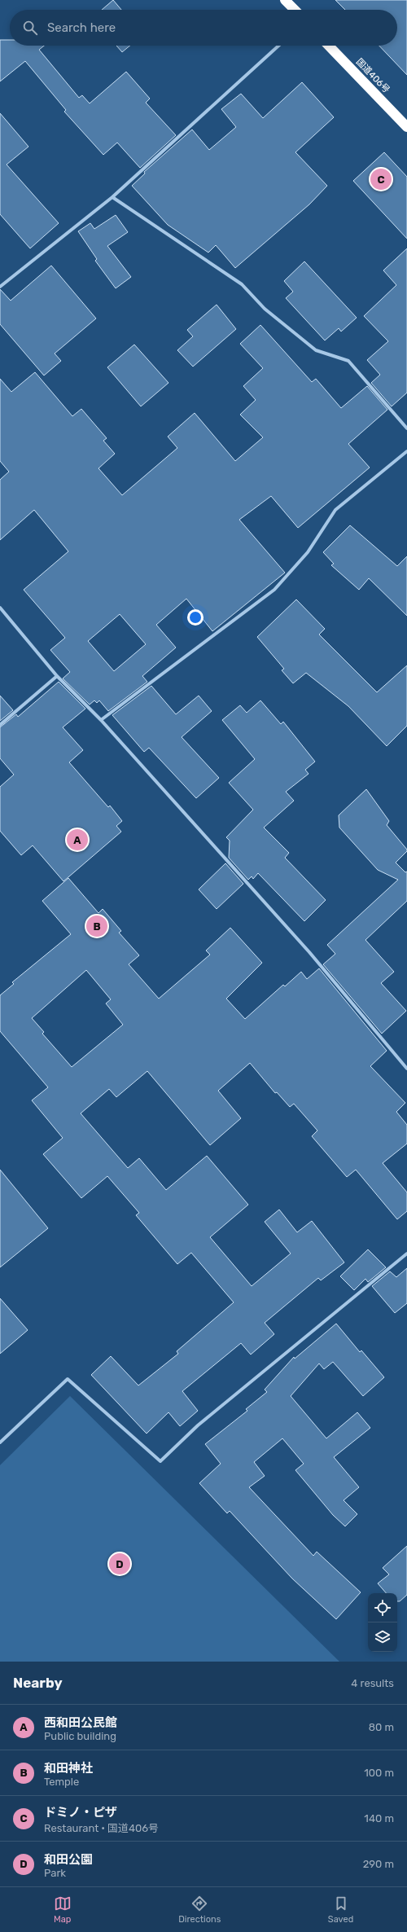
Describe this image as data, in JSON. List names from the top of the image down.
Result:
{
  "streets": {
    "highway": ["国道406号"]
  },
  "page": {
    "search": "Search here",
    "pins": [
      "C",
      "A",
      "B",
      "D"
    ],
    "heading": ["Nearby", "4 results"],
    "list": [
      {
        "mark": "A",
        "name": "西和田公民館",
        "note": "Public building",
        "value": "80 m"
      },
      {
        "mark": "B",
        "name": "和田神社",
        "note": "Temple",
        "value": "100 m"
      },
      {
        "mark": "C",
        "name": "ドミノ・ピザ",
        "note": "Restaurant · 国道406号",
        "value": "140 m"
      },
      {
        "mark": "D",
        "name": "和田公園",
        "note": "Park",
        "value": "290 m"
      }
    ],
    "nav": ["Map", "Directions", "Saved"]
  }
}
